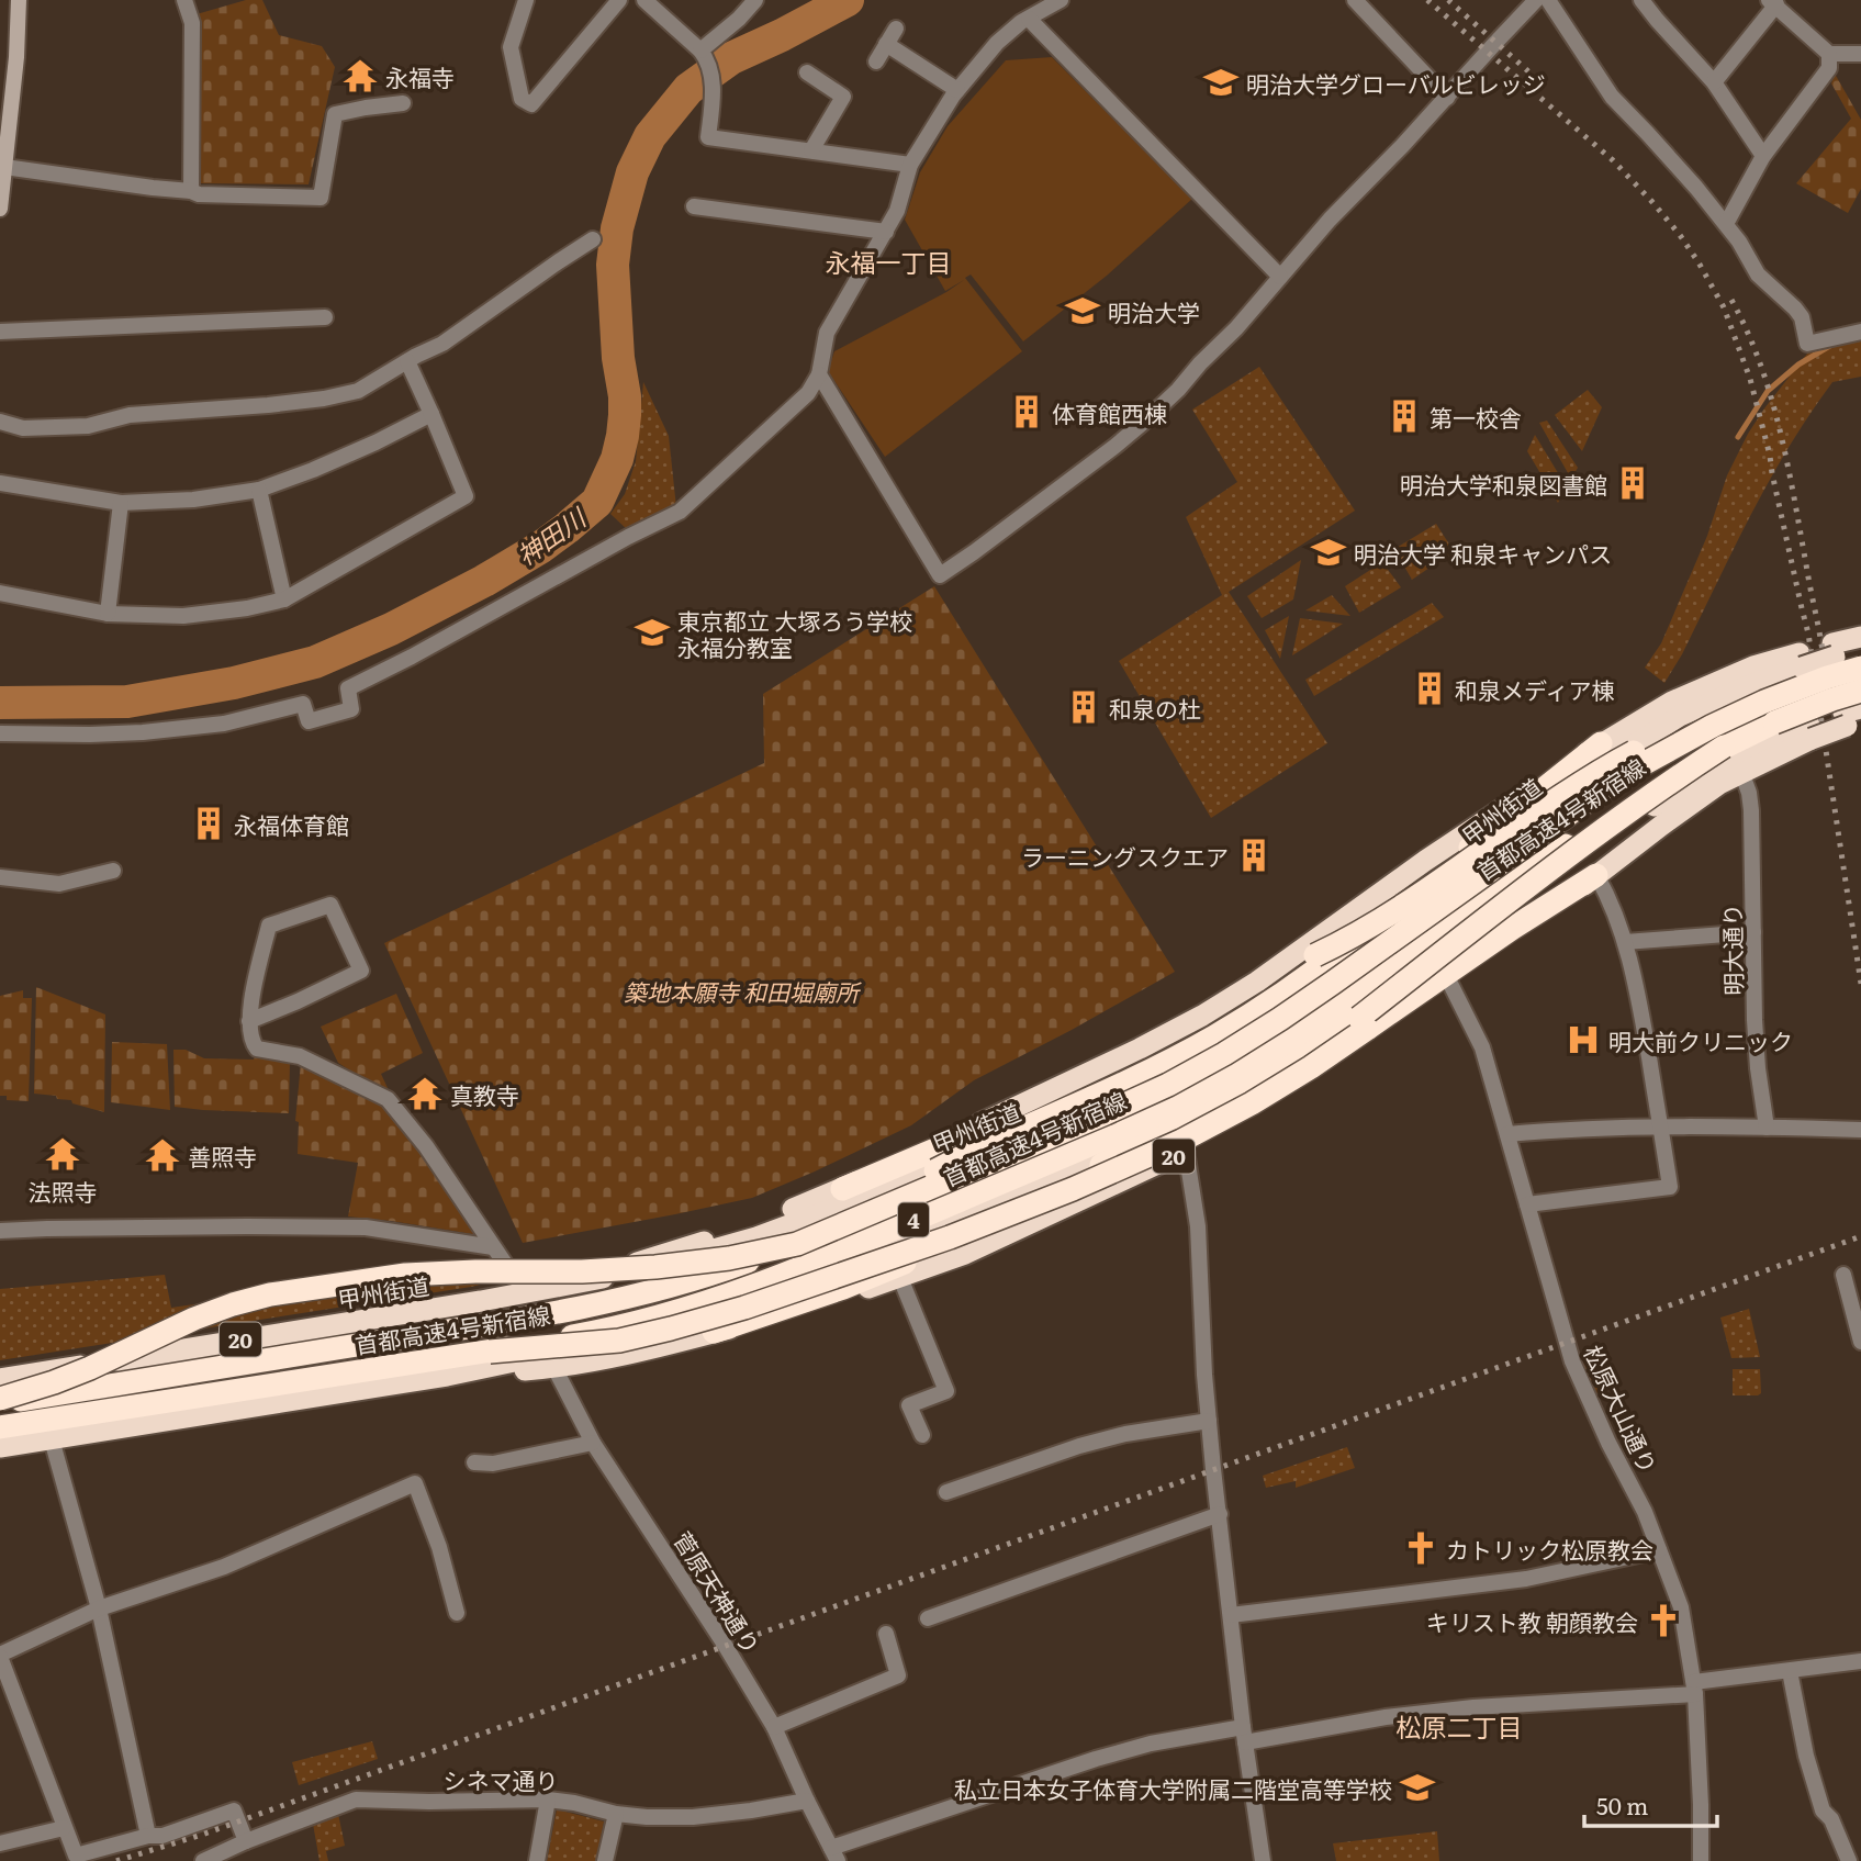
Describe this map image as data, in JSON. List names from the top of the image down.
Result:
{
  "streets": {
    "highway": [
      "甲州街道",
      "首都高速4号新宿線",
      "20",
      "4"
    ],
    "street": [
      "明大通り",
      "松原大山通り",
      "菅原天神通り",
      "シネマ通り"
    ]
  },
  "crossings": [
    ["首都高速4号新宿線", "4"],
    ["明大通り", "20"],
    ["20", "松原大山通り"],
    ["20", "菅原天神通り"],
    ["菅原天神通り", "シネマ通り"]
  ],
  "districts": ["永福一丁目", "松原二丁目"],
  "water": ["神田川"],
  "parks": ["築地本願寺 和田堀廟所"],
  "places": {
    "temple": [
      "永福寺",
      "真教寺",
      "法照寺",
      "善照寺"
    ],
    "school or university": [
      "明治大学グローバルビレッジ",
      "明治大学",
      "明治大学 和泉キャンパス",
      "東京都立 大塚ろう学校 永福分教室",
      "私立日本女子体育大学附属二階堂高等学校"
    ],
    "building": [
      "体育館西棟",
      "第一校舎",
      "明治大学和泉図書館",
      "和泉メディア棟",
      "和泉の杜",
      "永福体育館",
      "ラーニングスクエア"
    ],
    "hospital": ["明大前クリニック"],
    "church": ["カトリック松原教会", "キリスト教 朝顔教会"]
  },
  "scale_bar": "50 m"
}
